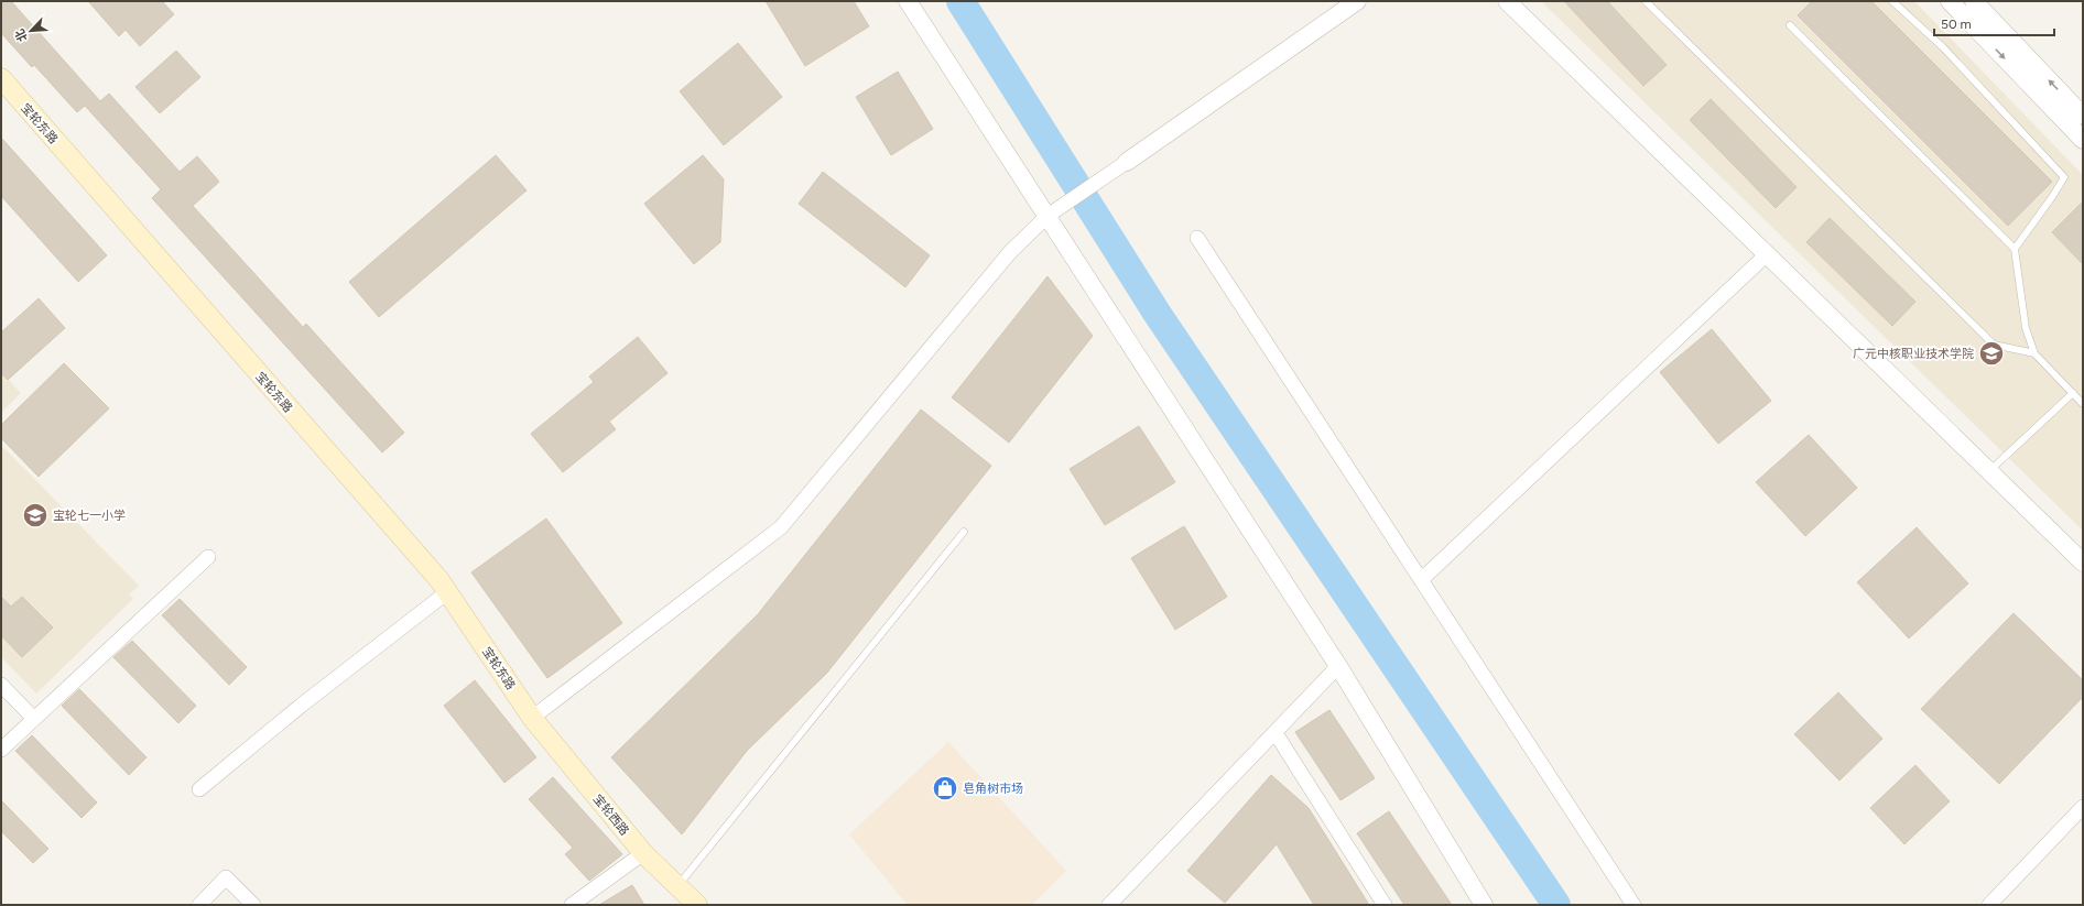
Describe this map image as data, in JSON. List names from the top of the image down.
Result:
{
  "streets": {
    "main road": ["宝轮东路", "宝轮西路"]
  },
  "crossings": [
    ["宝轮东路", "宝轮西路"]
  ],
  "places": {
    "school or university": ["广元中核职业技术学院", "宝轮七一小学"],
    "shop": ["皂角树市场"]
  },
  "scale_bar": "50 m",
  "north": "bottom left"
}
